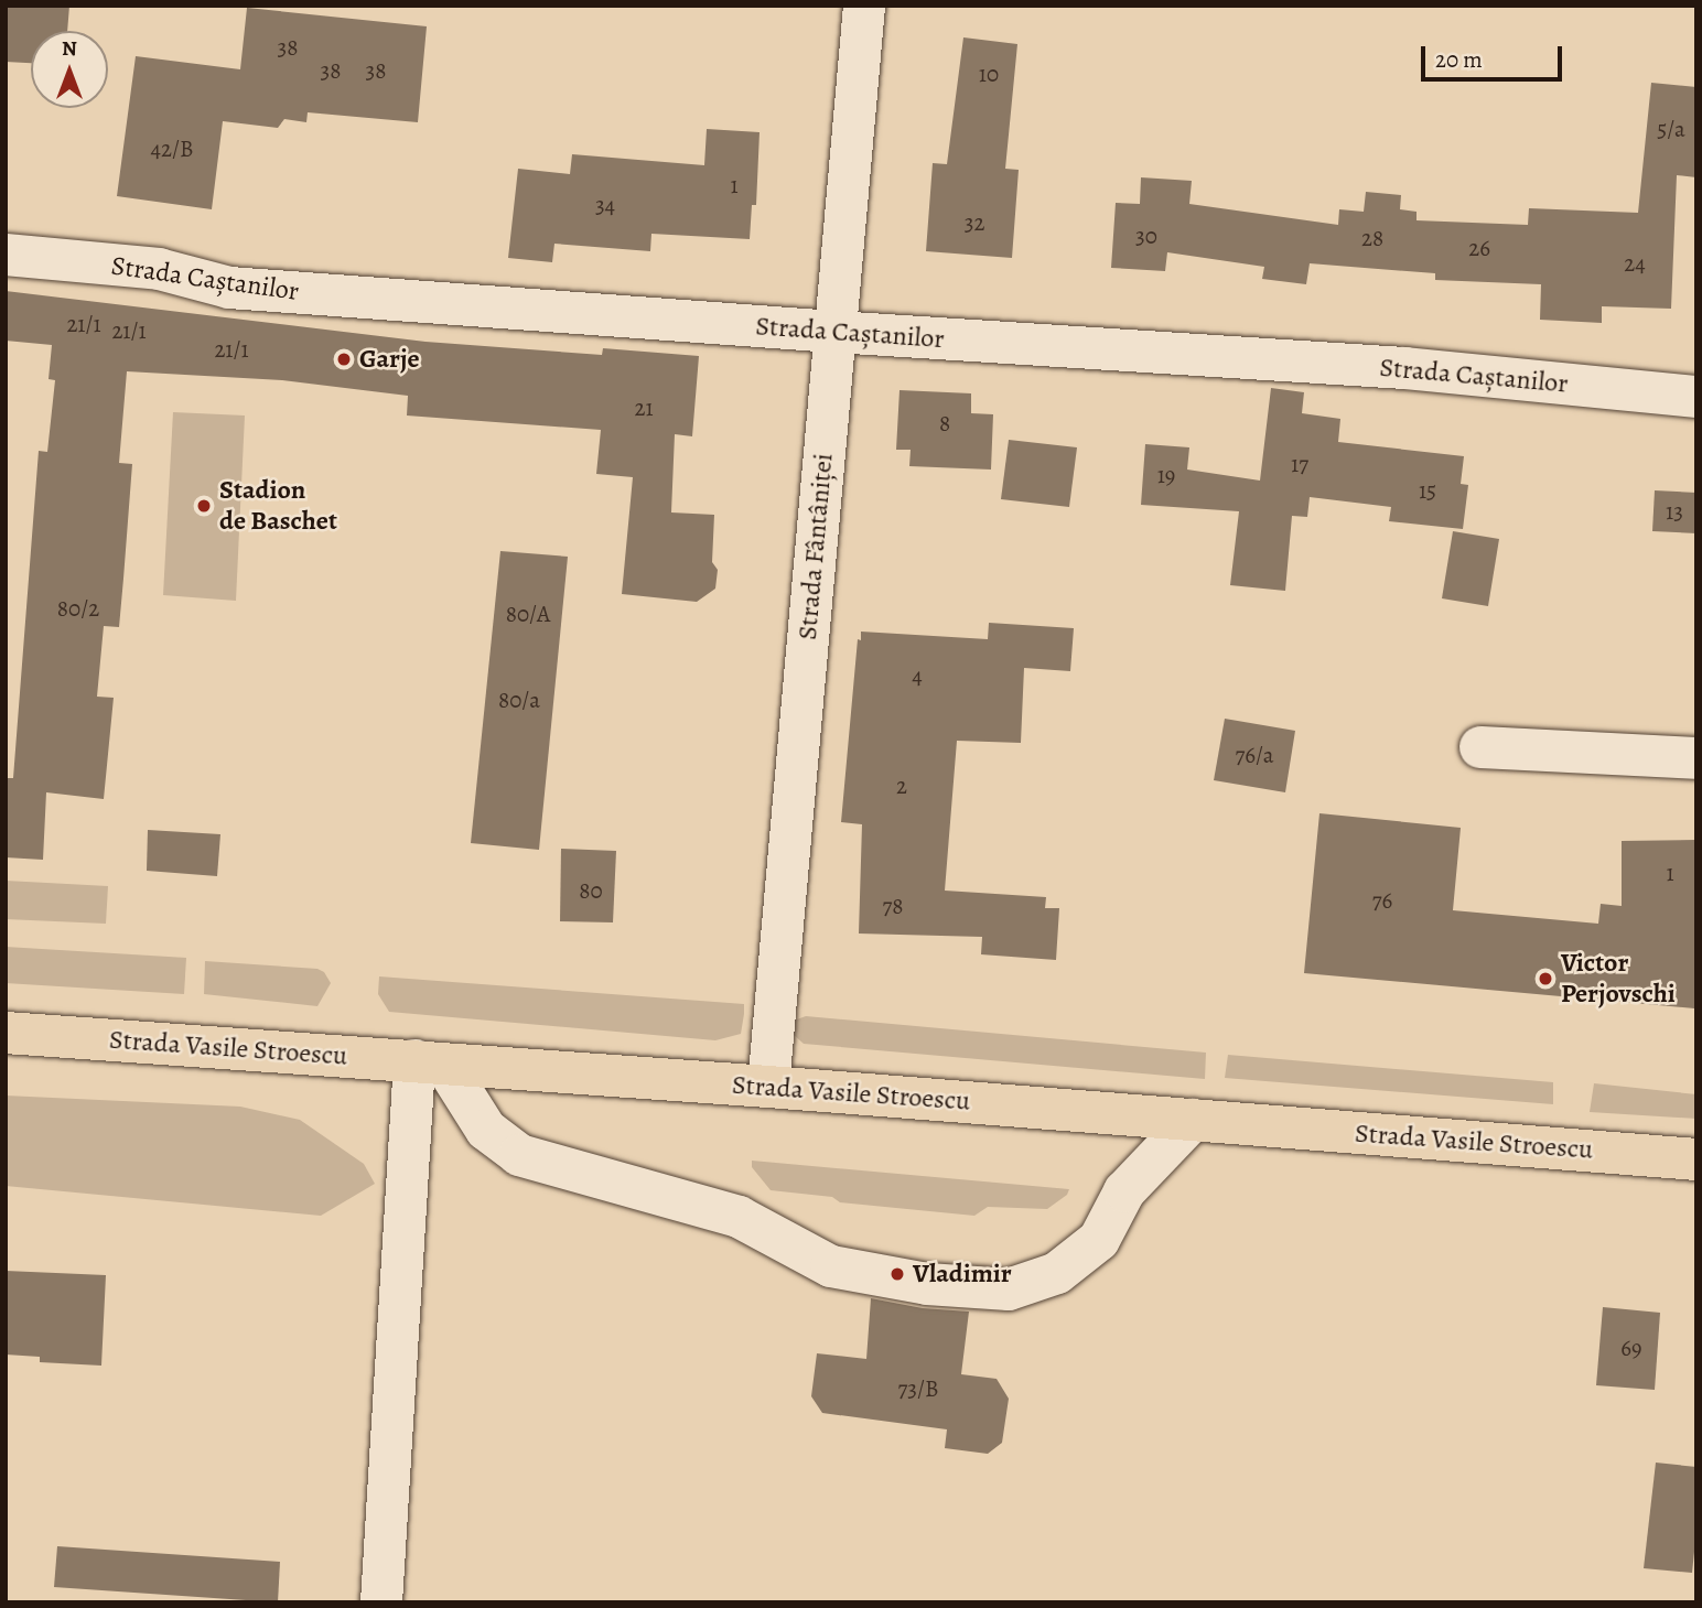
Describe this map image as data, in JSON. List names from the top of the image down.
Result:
{
  "streets": {
    "main road": ["Strada Vasile Stroescu"],
    "street": ["Strada Caștanilor", "Strada Fântâniței"]
  },
  "crossings": [
    ["Strada Caștanilor", "Strada Fântâniței"],
    ["Strada Fântâniței", "Strada Vasile Stroescu"]
  ],
  "places": [
    "Garje",
    "Stadion de Baschet",
    "Victor Perjovschi",
    "Vladimir"
  ],
  "house_numbers": [
    "38",
    "38",
    "38",
    "10",
    "5/a",
    "42/B",
    "1",
    "34",
    "32",
    "30",
    "28",
    "26",
    "24",
    "21/1",
    "21/1",
    "21/1",
    "21",
    "8",
    "17",
    "19",
    "15",
    "13",
    "80/2",
    "80/A",
    "4",
    "80/a",
    "76/a",
    "2",
    "1",
    "80",
    "76",
    "78",
    "69",
    "73/B"
  ],
  "scale_bar": "20 m",
  "north": "top"
}
